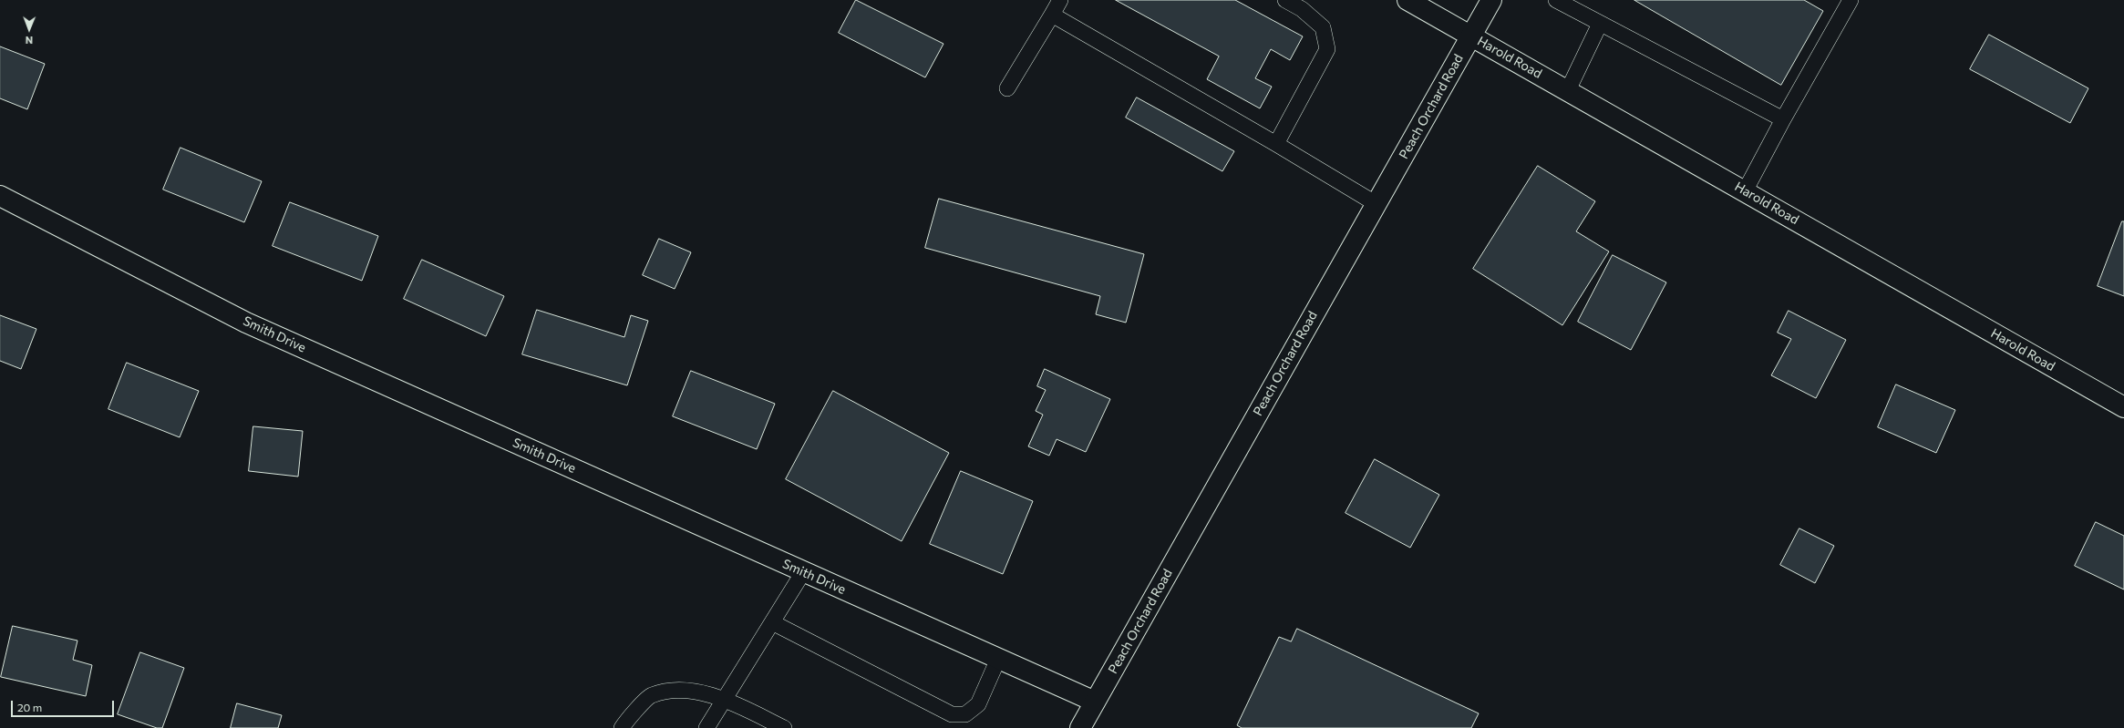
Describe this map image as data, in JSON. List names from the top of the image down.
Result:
{
  "streets": {
    "street": ["Harold Road", "Peach Orchard Road", "Smith Drive"]
  },
  "crossings": [
    ["Harold Road", "Peach Orchard Road"],
    ["Peach Orchard Road", "Smith Drive"]
  ],
  "scale_bar": "20 m",
  "north": "bottom"
}
